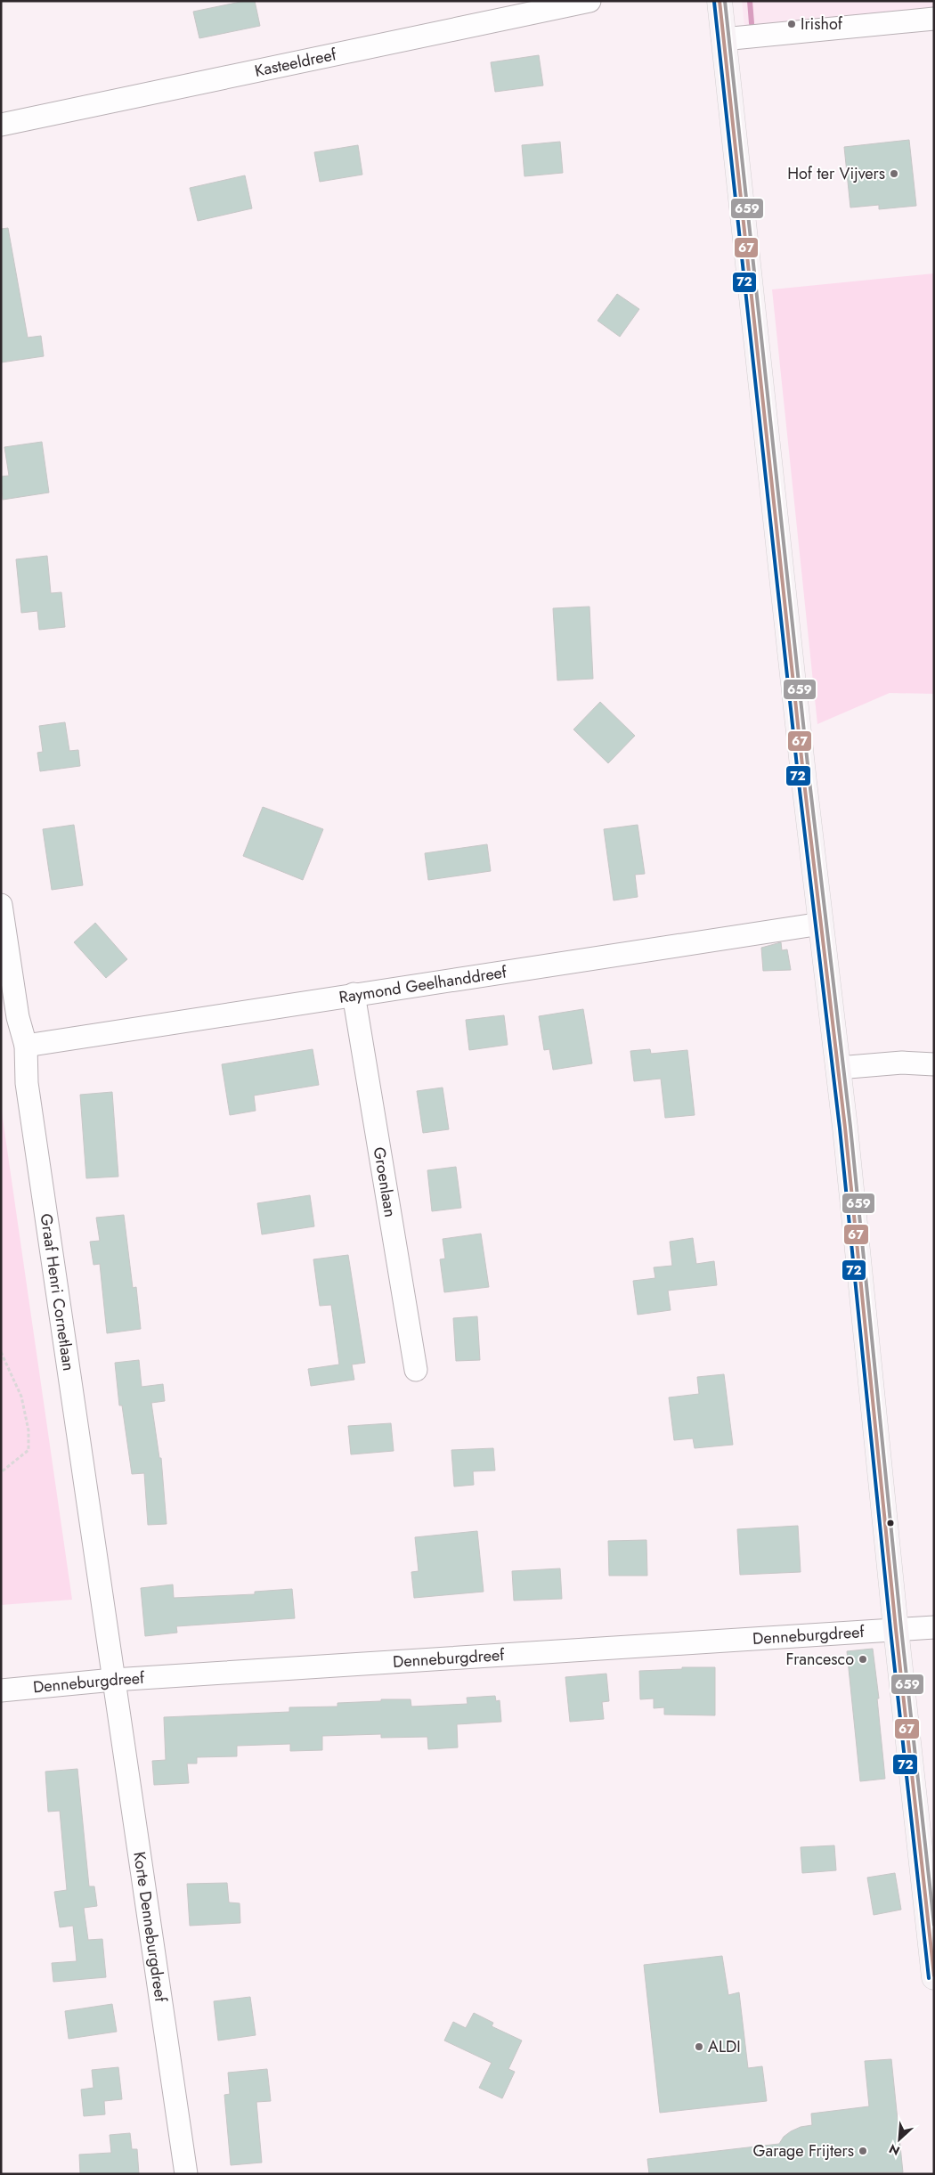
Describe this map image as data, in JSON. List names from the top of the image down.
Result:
{
  "streets": {
    "street": [
      "Kasteeldreef",
      "Raymond Geelhanddreef",
      "Groenlaan",
      "Graaf Henri Cornetlaan",
      "Denneburgdreef",
      "Korte Denneburgdreef"
    ]
  },
  "crossings": [
    ["Raymond Geelhanddreef", "Groenlaan"],
    ["Raymond Geelhanddreef", "Graaf Henri Cornetlaan"],
    ["Graaf Henri Cornetlaan", "Denneburgdreef"],
    ["Graaf Henri Cornetlaan", "Korte Denneburgdreef"],
    ["Denneburgdreef", "Korte Denneburgdreef"]
  ],
  "places": [
    "Irishof",
    "Hof ter Vijvers",
    "Francesco",
    "ALDI",
    "Garage Frijters"
  ],
  "lines": ["transit line 67", "transit line 659", "transit line 72"],
  "north": "bottom left"
}
